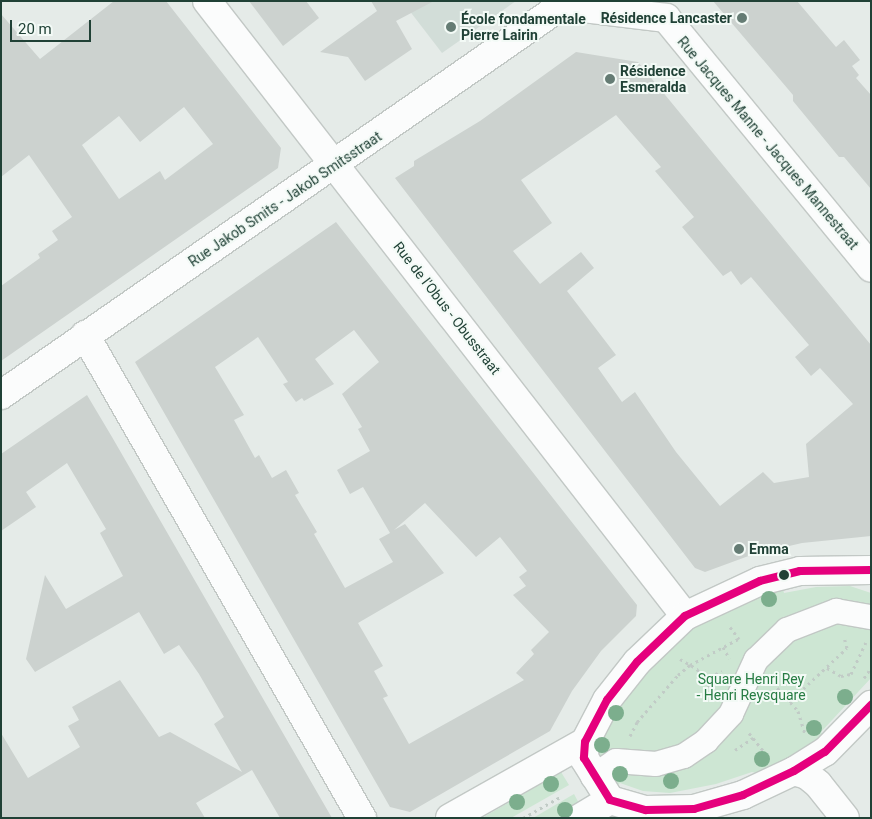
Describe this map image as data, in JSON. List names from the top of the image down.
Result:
{
  "streets": {
    "street": ["Rue Jacques Manne - Jacques Mannestraat", "Rue Jakob Smits - Jakob Smitsstraat", "Rue de l'Obus - Obusstraat"]
  },
  "crossings": [
    ["Rue Jakob Smits - Jakob Smitsstraat", "Rue de l'Obus - Obusstraat"]
  ],
  "parks": ["Square Henri Rey - Henri Reysquare"],
  "places": [
    "Résidence Lancaster",
    "École fondamentale Pierre Lairin",
    "Résidence Esmeralda",
    "Emma"
  ],
  "scale_bar": "20 m"
}
